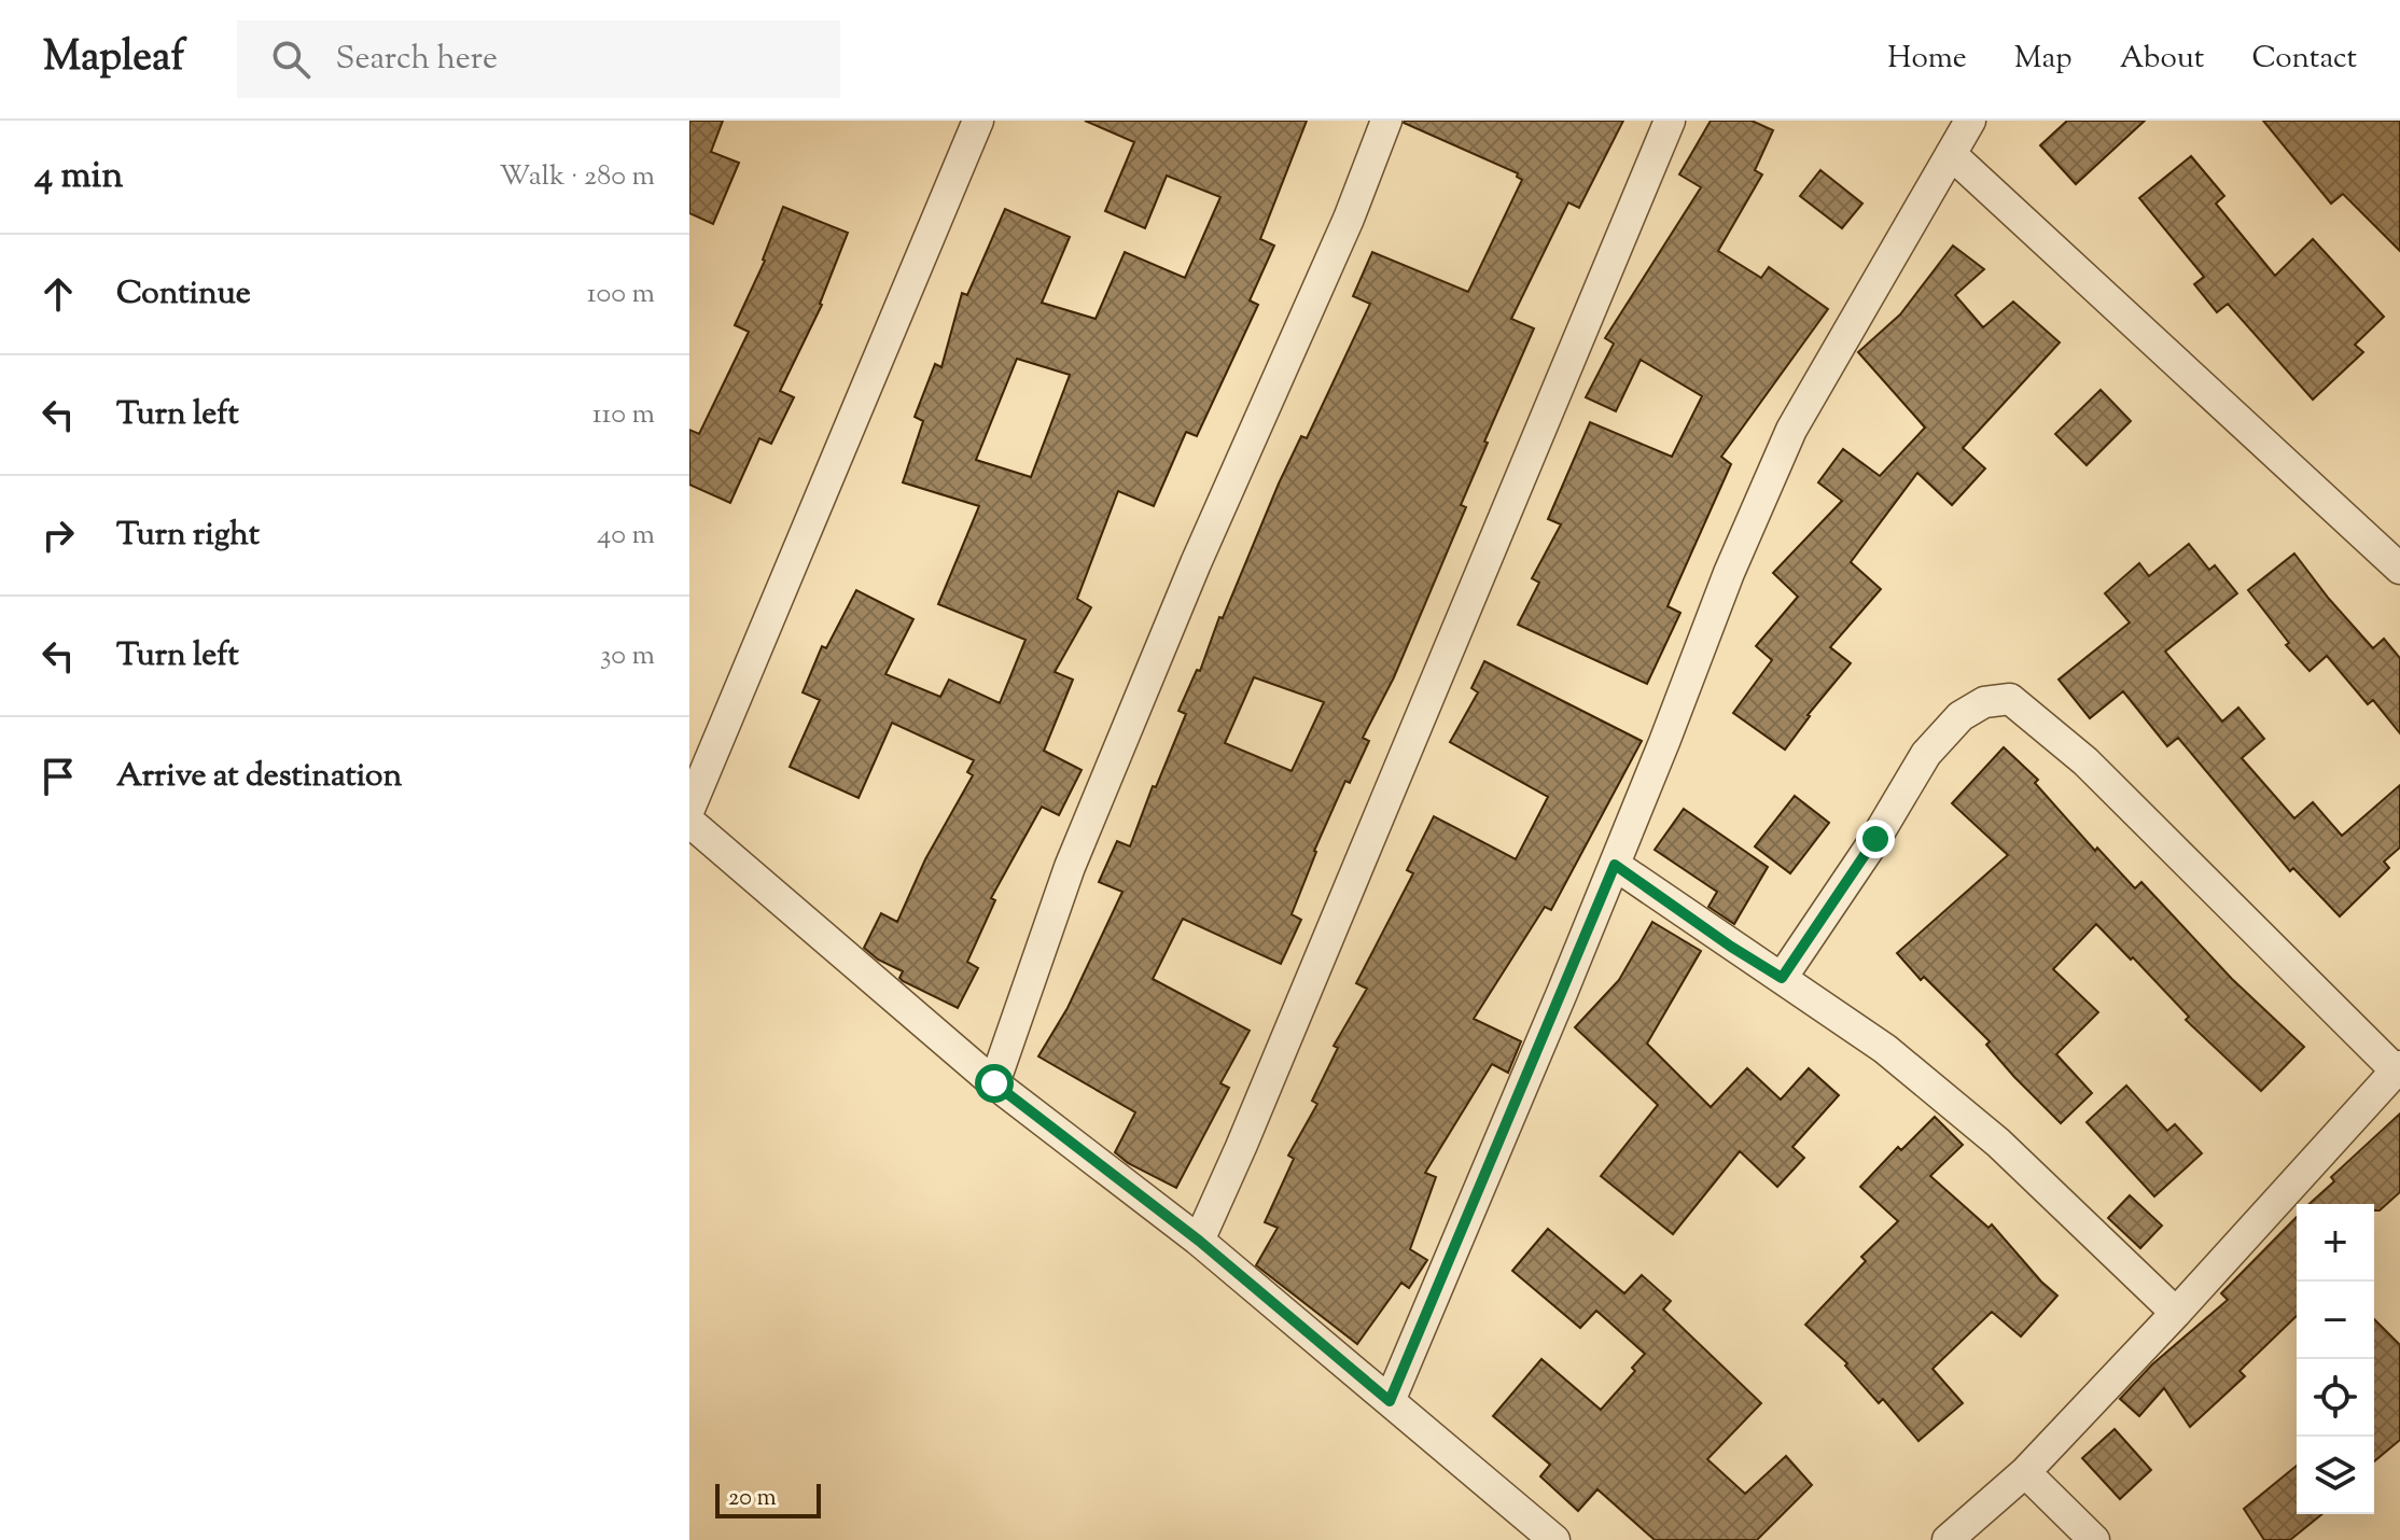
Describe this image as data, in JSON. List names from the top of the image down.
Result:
{
  "scale_bar": "20 m",
  "page": {
    "header": "Mapleaf",
    "search": "Search here",
    "nav": [
      "Home",
      "Map",
      "About",
      "Contact"
    ],
    "heading": ["4 min", "Walk · 280 m"],
    "list": [
      ["Continue", "100 m"],
      ["Turn left", "110 m"],
      ["Turn right", "40 m"],
      ["Turn left", "30 m"],
      "Arrive at destination"
    ],
    "map_buttons": ["+", "−"],
    "scale": "20 m"
  }
}
